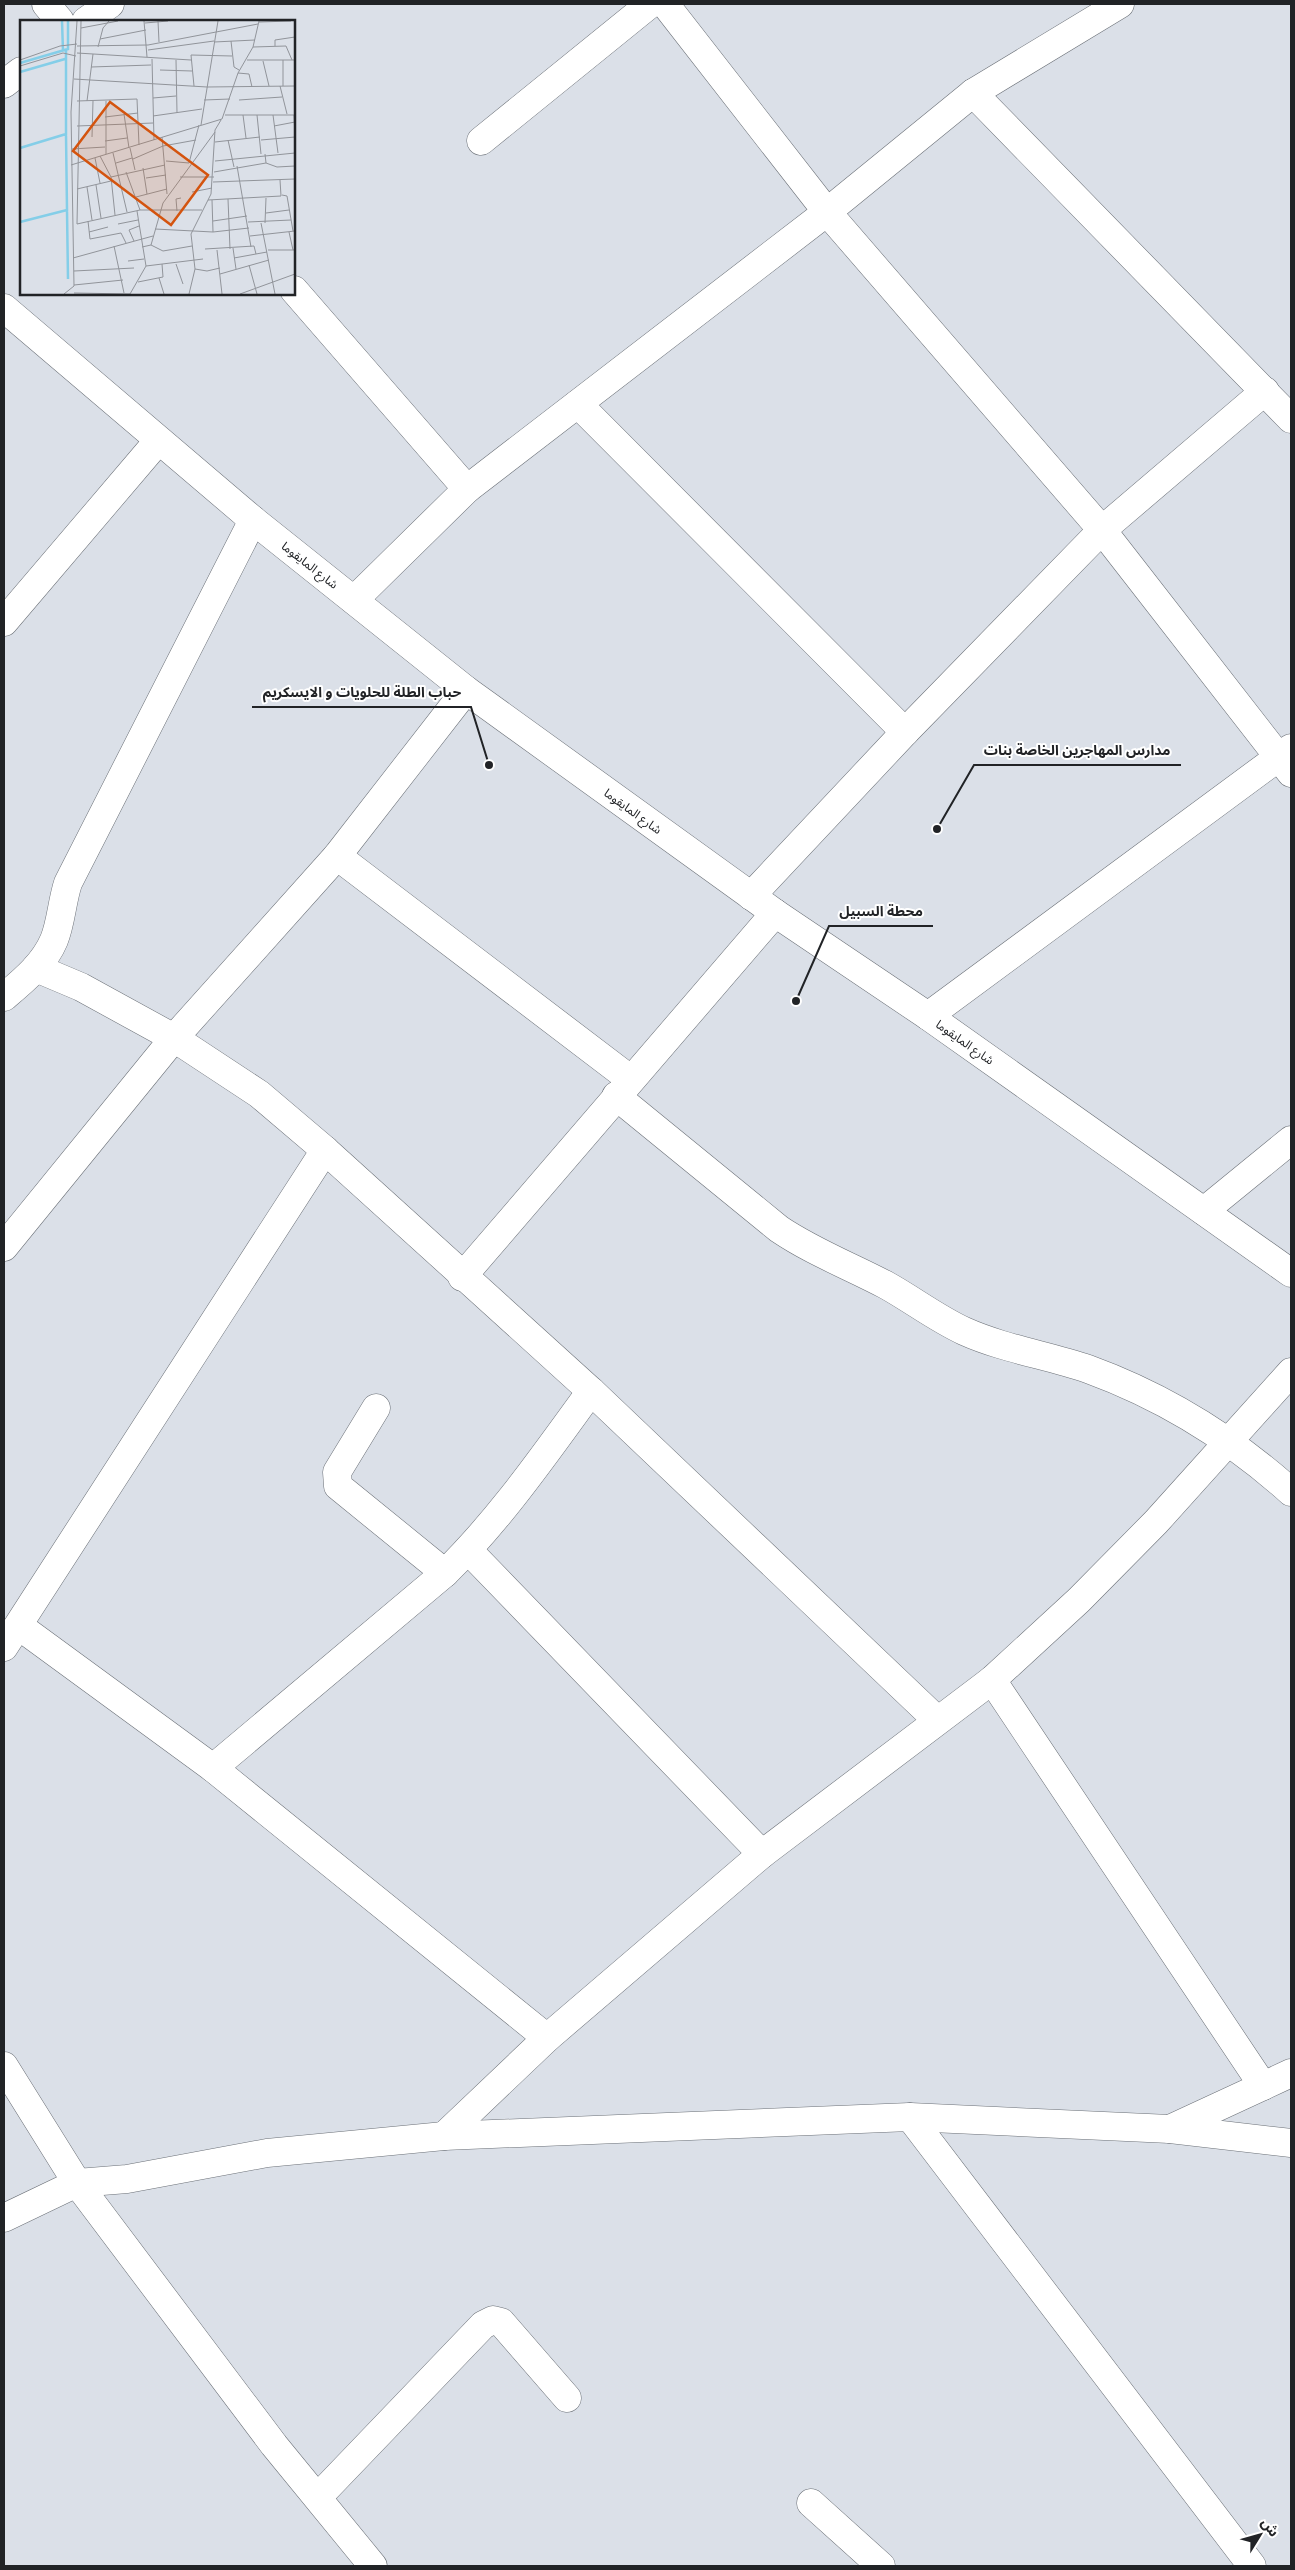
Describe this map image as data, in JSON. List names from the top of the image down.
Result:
{
  "streets": {
    "street": ["شارع المايقوما"]
  },
  "places": ["حباب الطلة للحلويات و الايسكريم", "مدارس المهاجرين الخاصة بنات", "محطة السبيل"],
  "north": "top right"
}
